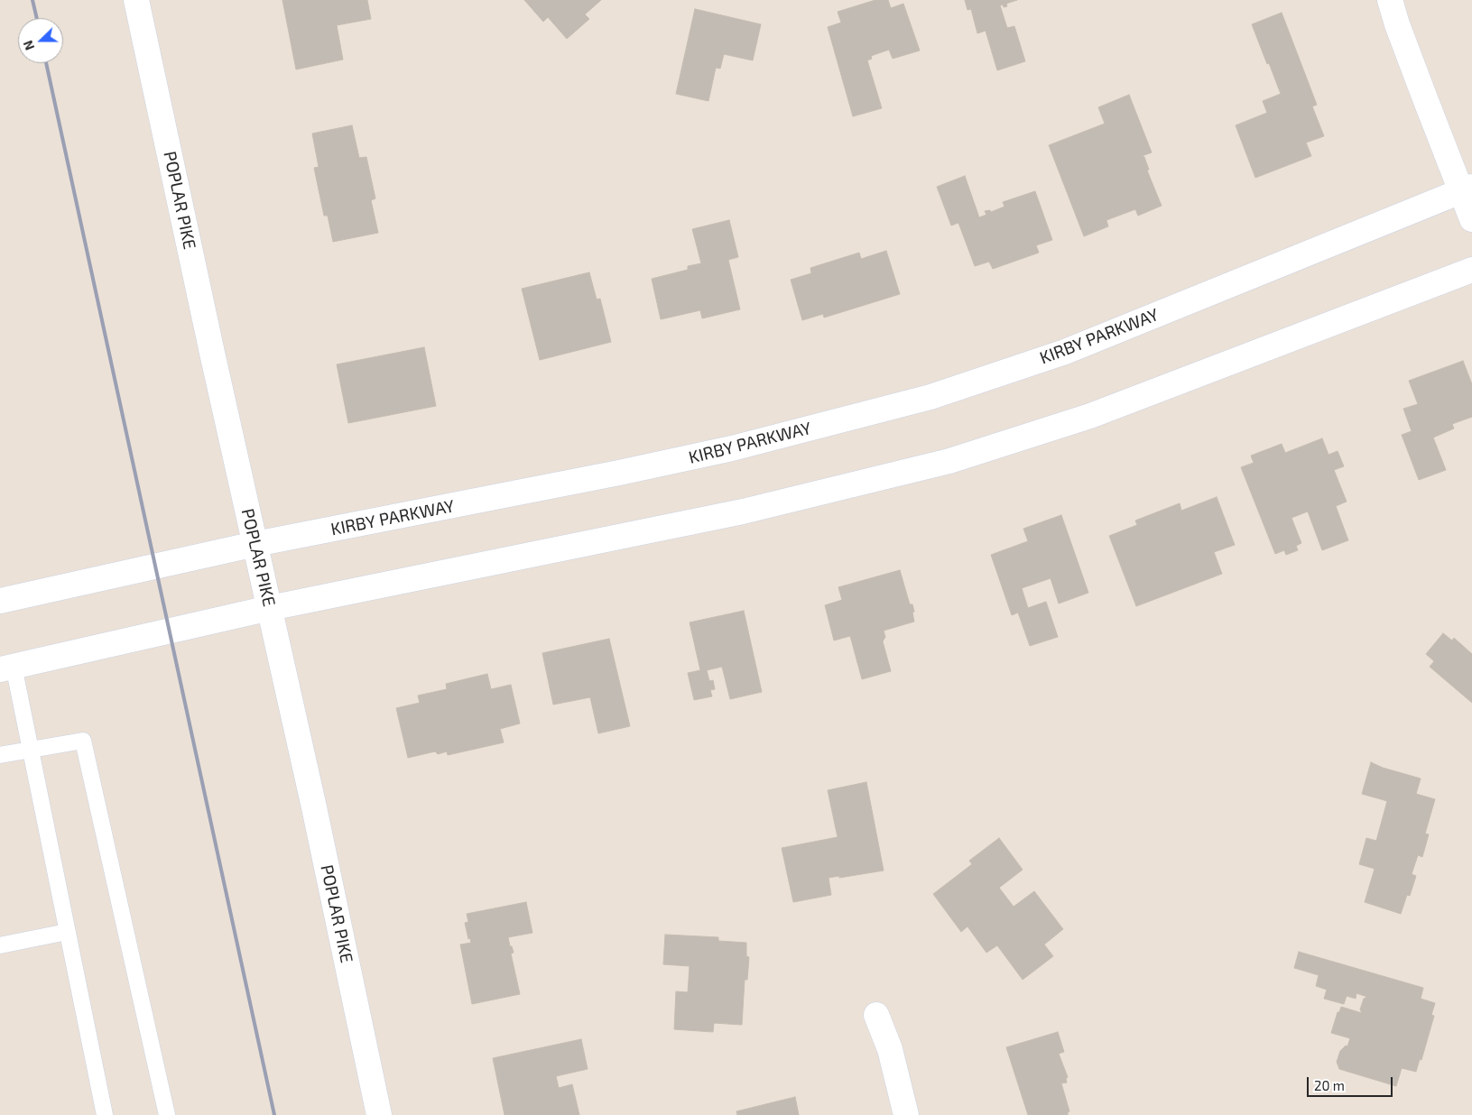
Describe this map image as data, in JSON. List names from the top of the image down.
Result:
{
  "streets": {
    "main road": ["POPLAR PIKE", "KIRBY PARKWAY"]
  },
  "crossings": [
    ["POPLAR PIKE", "KIRBY PARKWAY"]
  ],
  "scale_bar": "20 m",
  "north": "left"
}
